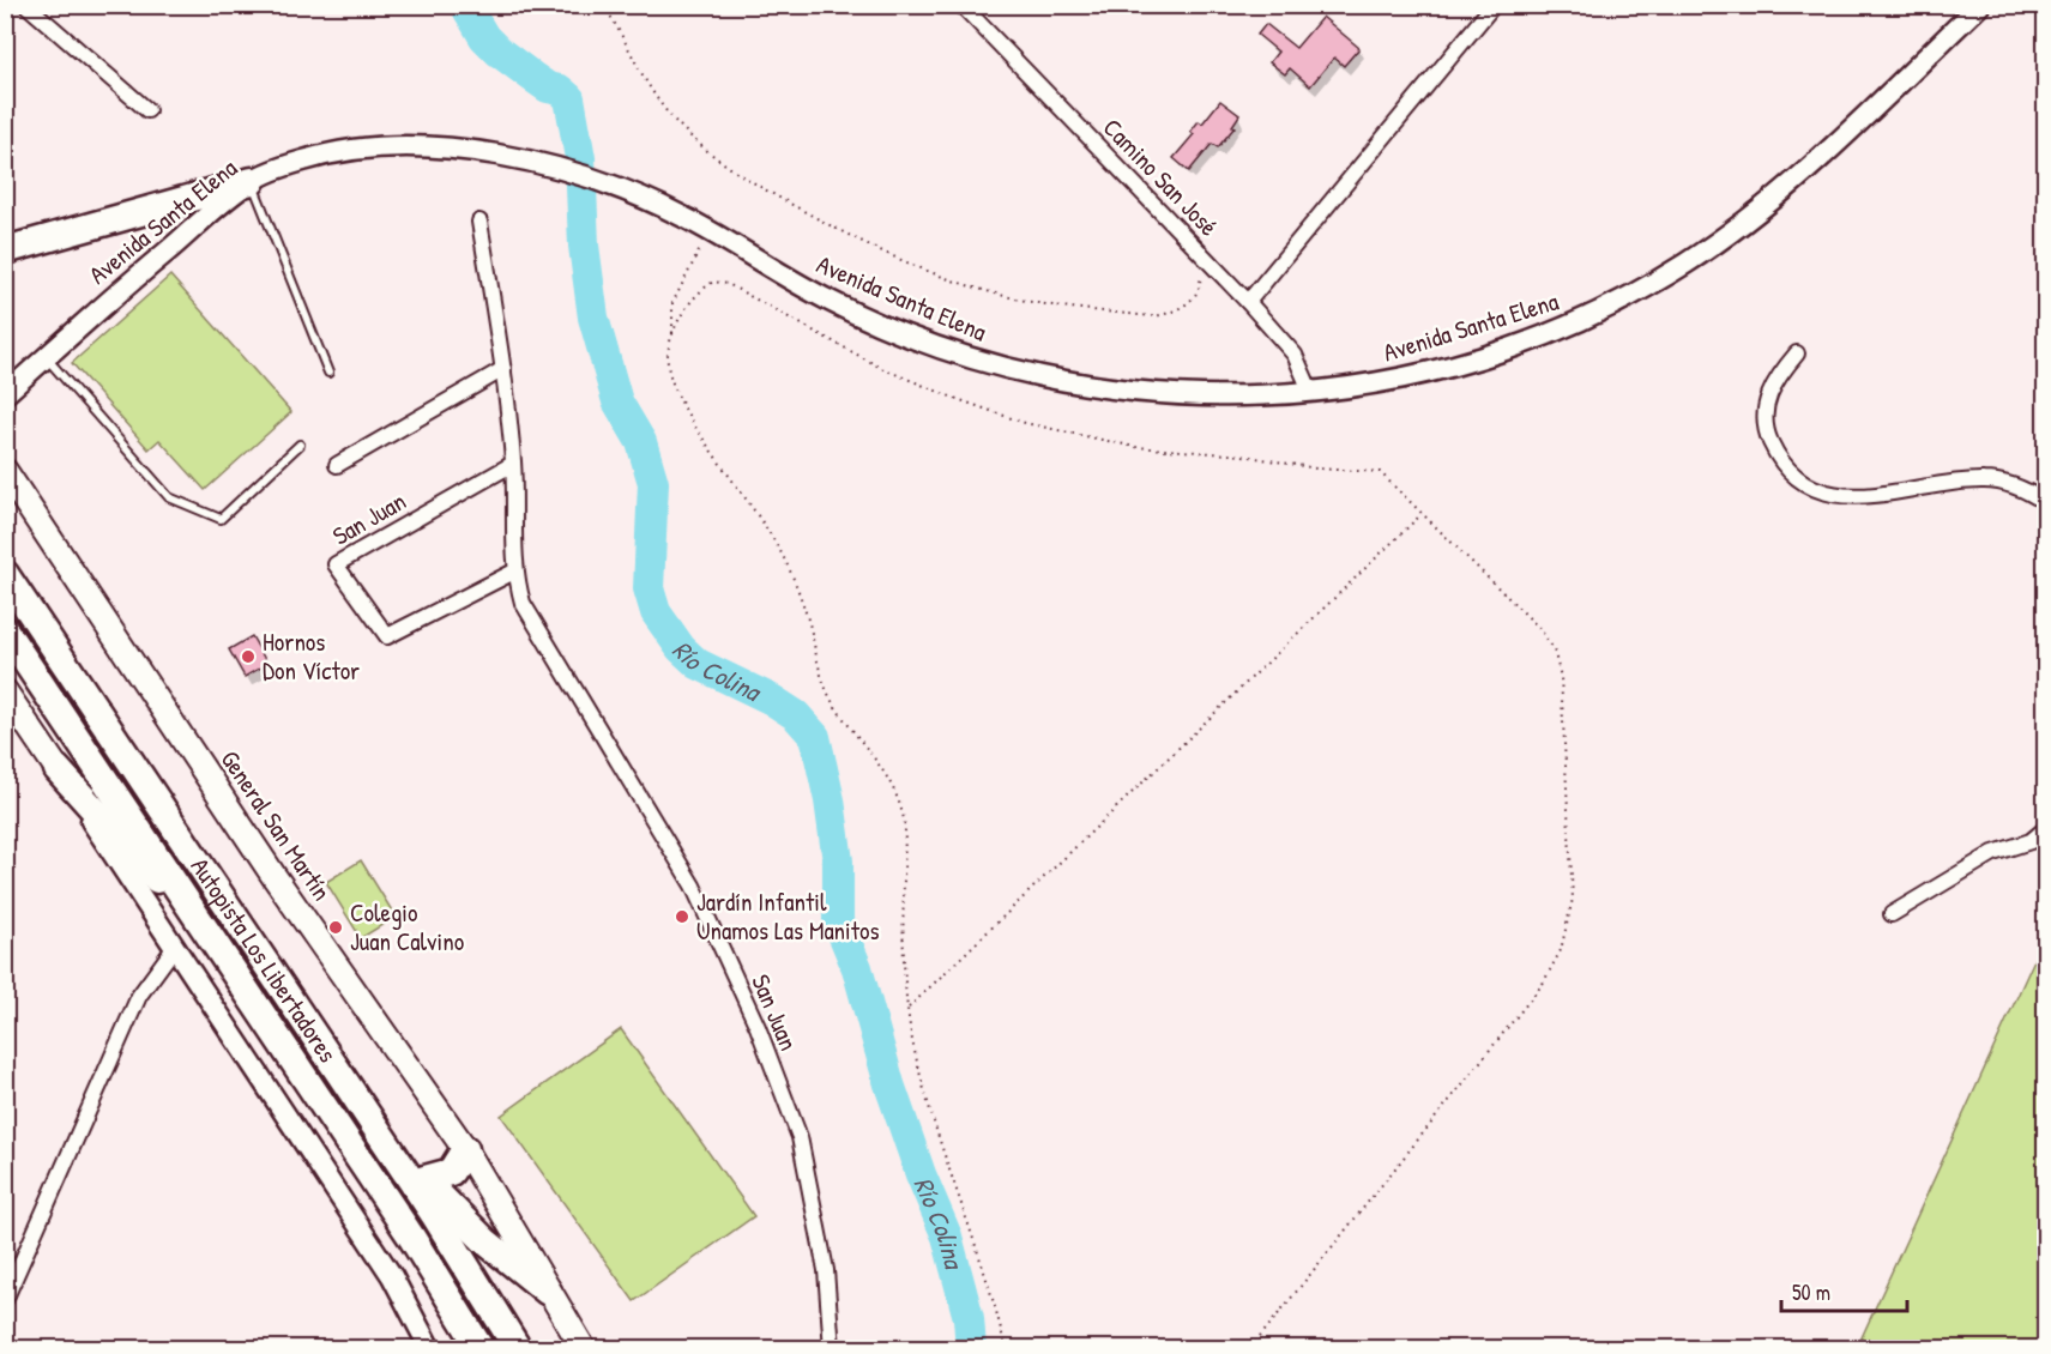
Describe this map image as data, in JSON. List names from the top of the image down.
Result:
{
  "streets": {
    "highway": ["Autopista Los Libertadores"],
    "main road": ["General San Martín"],
    "street": ["Camino San José", "Avenida Santa Elena", "San Juan"]
  },
  "crossings": [
    ["Camino San José", "Avenida Santa Elena"]
  ],
  "water": ["Río Colina"],
  "places": ["Hornos Don Víctor", "Jardín Infantil Unamos Las Manitos", "Colegio Juan Calvino"],
  "scale_bar": "50 m"
}
